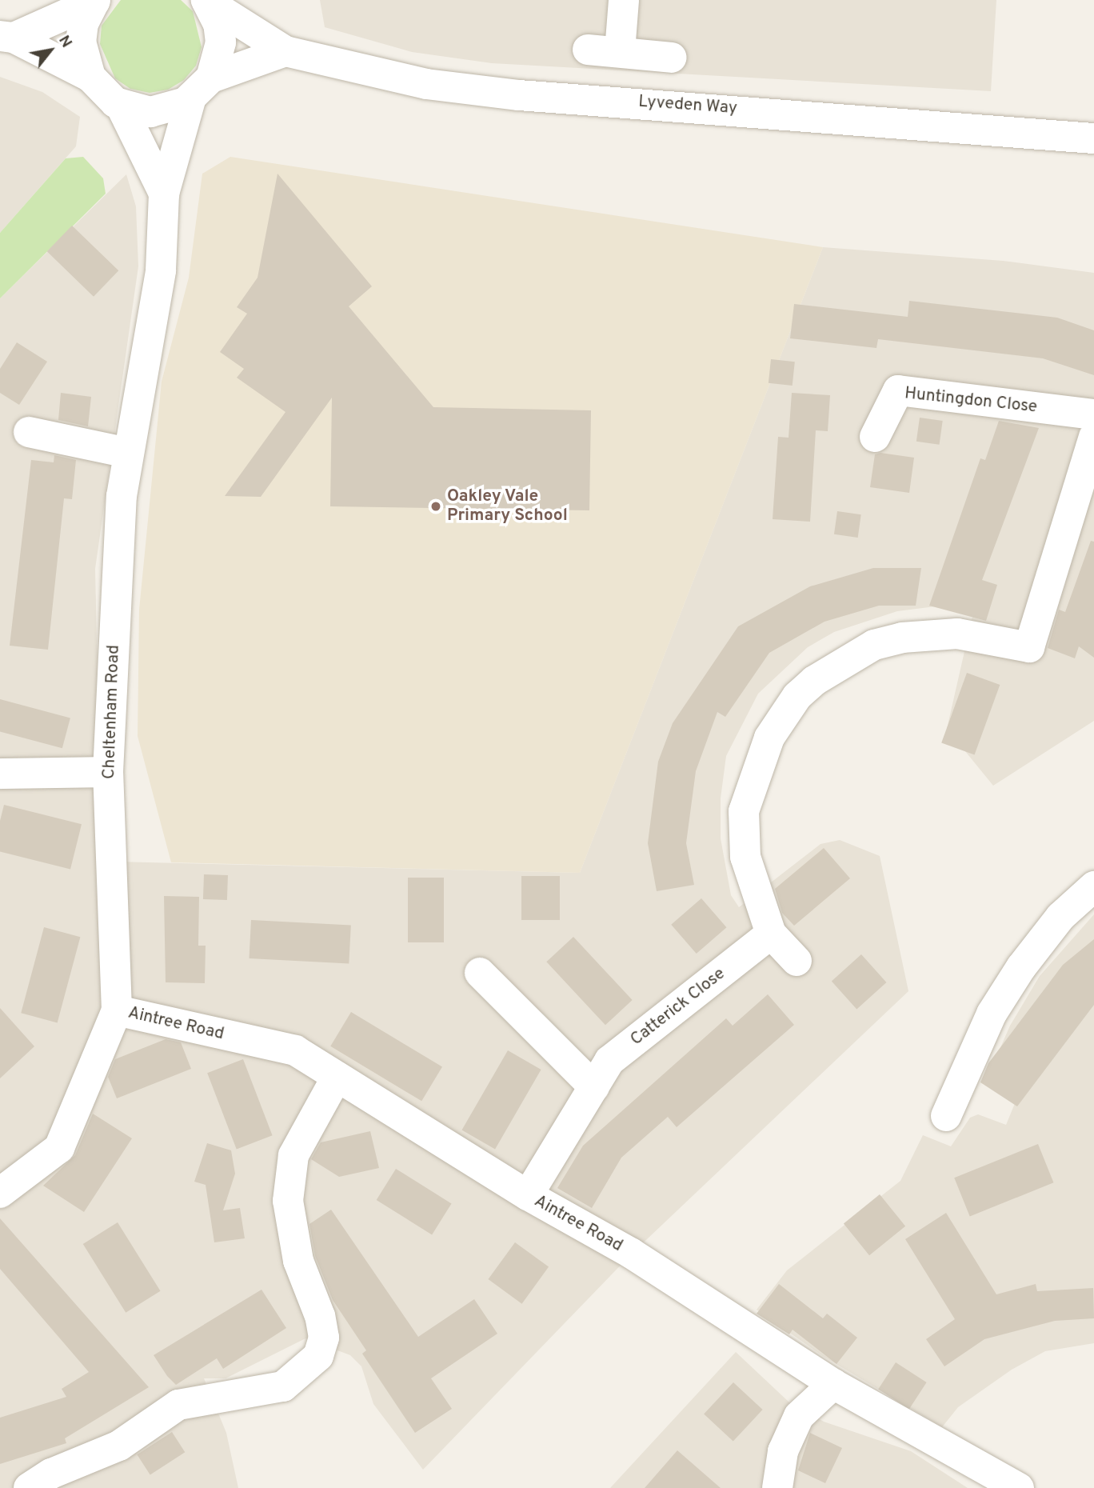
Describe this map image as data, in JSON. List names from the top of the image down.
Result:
{
  "streets": {
    "street": [
      "Lyveden Way",
      "Huntingdon Close",
      "Cheltenham Road",
      "Catterick Close",
      "Aintree Road"
    ]
  },
  "crossings": [
    ["Lyveden Way", "Cheltenham Road"],
    ["Cheltenham Road", "Aintree Road"],
    ["Catterick Close", "Aintree Road"]
  ],
  "places": ["Oakley Vale Primary School"],
  "north": "top right"
}
